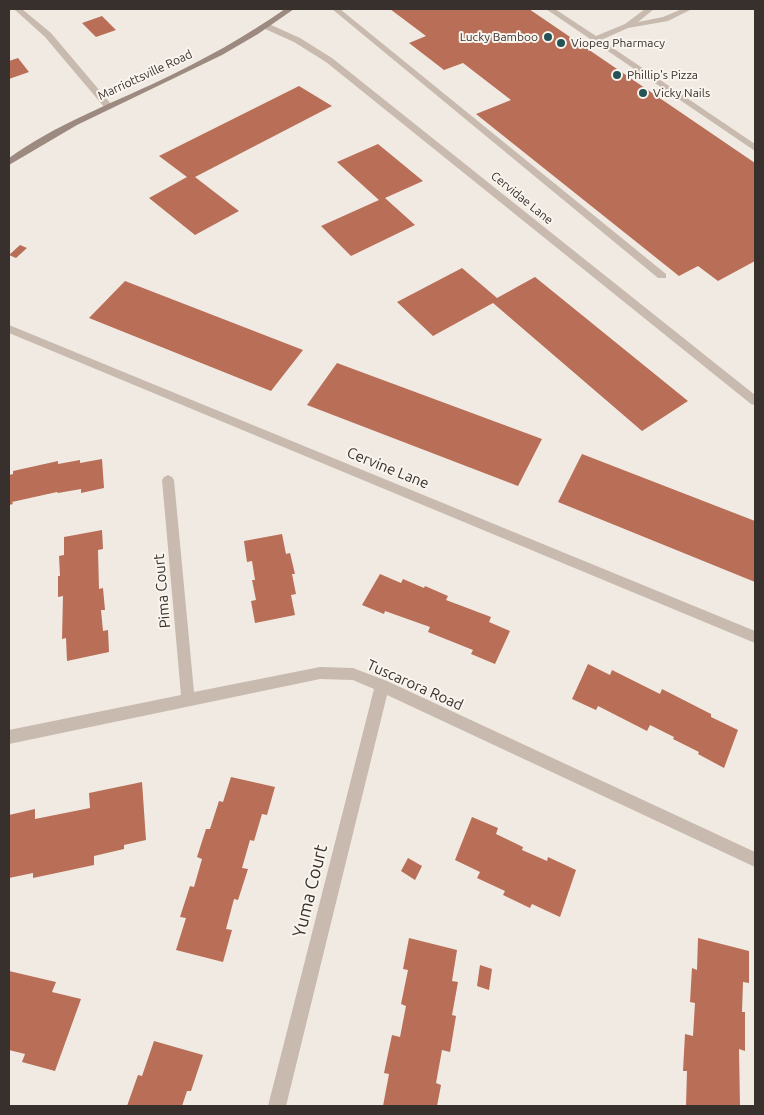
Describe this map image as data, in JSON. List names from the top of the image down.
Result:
{
  "streets": {
    "main road": ["Marriottsville Road"],
    "street": [
      "Cervidae Lane",
      "Cervine Lane",
      "Pima Court",
      "Tuscarora Road",
      "Yuma Court"
    ]
  },
  "crossings": [
    ["Marriottsville Road", "Cervidae Lane"],
    ["Pima Court", "Tuscarora Road"],
    ["Tuscarora Road", "Yuma Court"]
  ],
  "places": [
    "Lucky Bamboo",
    "Viopeg Pharmacy",
    "Phillip's Pizza",
    "Vicky Nails"
  ]
}
